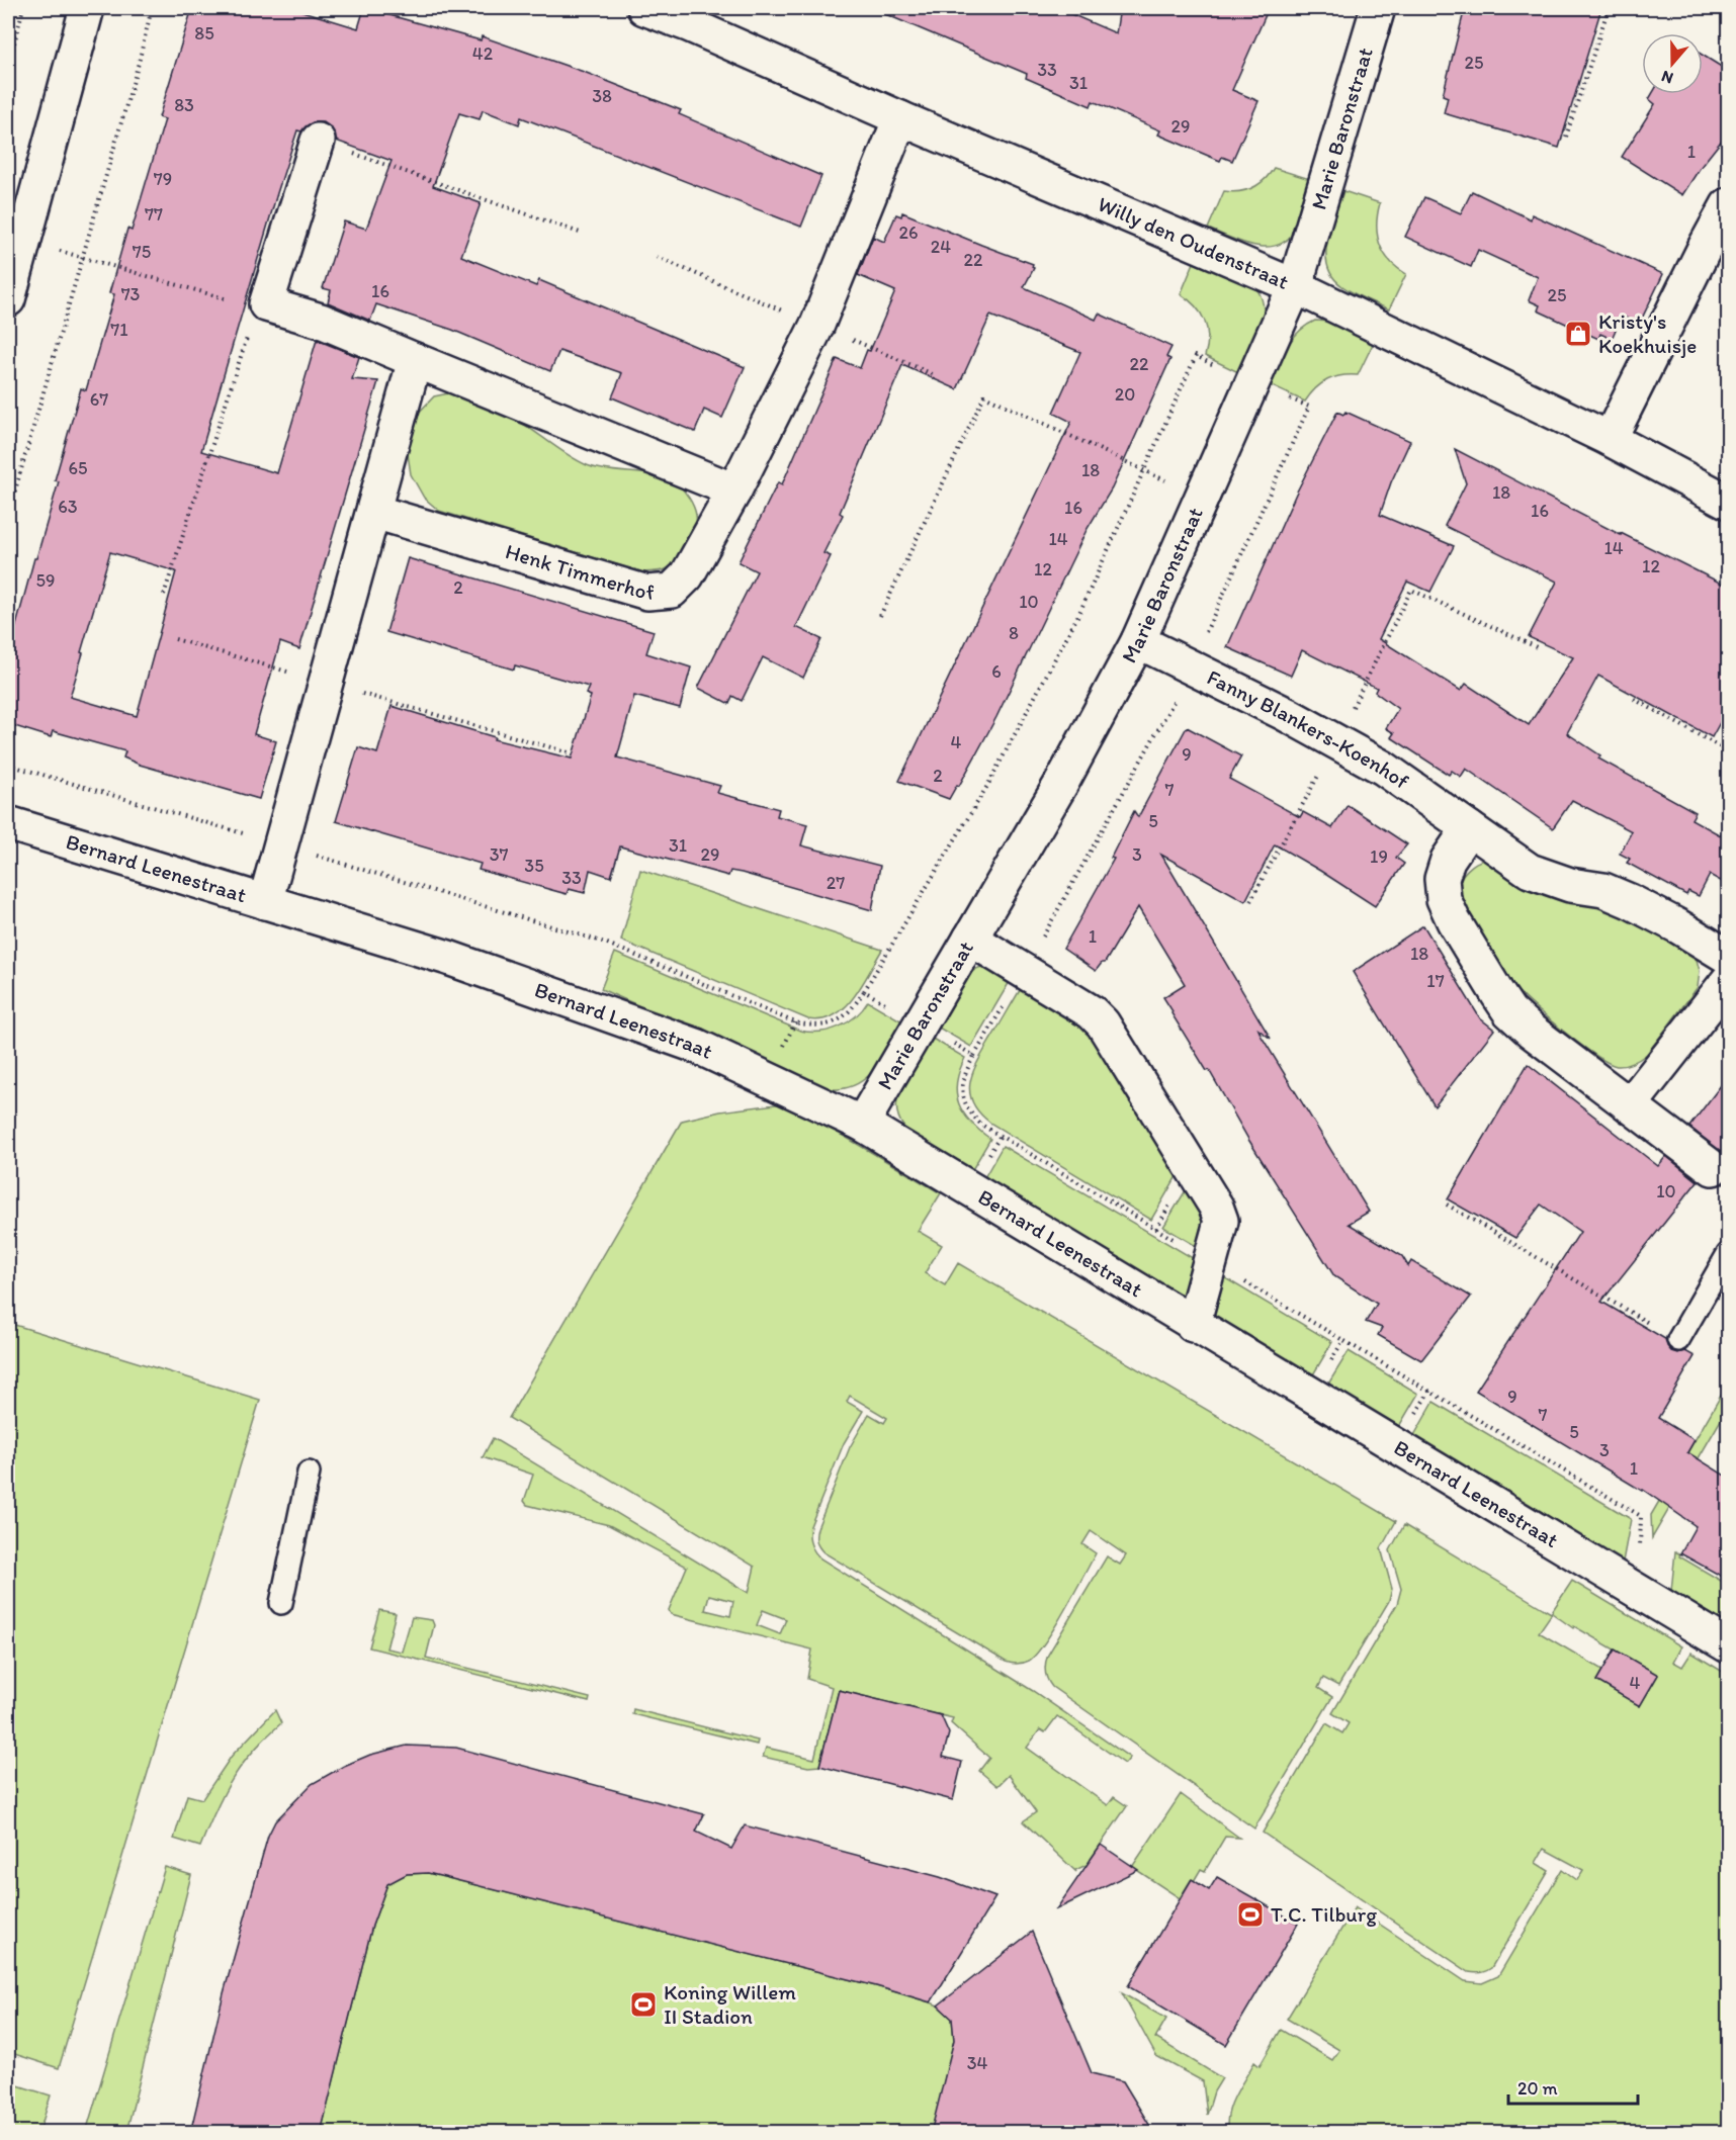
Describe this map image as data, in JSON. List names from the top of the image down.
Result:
{
  "streets": {
    "street": [
      "Marie Baronstraat",
      "Willy den Oudenstraat",
      "Henk Timmerhof",
      "Fanny Blankers-Koenhof",
      "Bernard Leenestraat"
    ]
  },
  "crossings": [
    ["Marie Baronstraat", "Willy den Oudenstraat"],
    ["Marie Baronstraat", "Fanny Blankers-Koenhof"],
    ["Marie Baronstraat", "Bernard Leenestraat"],
    ["Willy den Oudenstraat", "Henk Timmerhof"]
  ],
  "places": {
    "shop": ["Kristy's Koekhuisje"],
    "sports": ["T.C. Tilburg", "Koning Willem II Stadion"]
  },
  "house_numbers": [
    "85",
    "42",
    "25",
    "33",
    "31",
    "38",
    "83",
    "29",
    "1",
    "79",
    "77",
    "26",
    "24",
    "75",
    "22",
    "16",
    "73",
    "25",
    "71",
    "22",
    "20",
    "67",
    "65",
    "18",
    "18",
    "63",
    "16",
    "16",
    "14",
    "14",
    "12",
    "12",
    "59",
    "2",
    "10",
    "8",
    "6",
    "4",
    "9",
    "2",
    "7",
    "5",
    "31",
    "37",
    "29",
    "3",
    "19",
    "35",
    "33",
    "27",
    "1",
    "18",
    "17",
    "10",
    "9",
    "7",
    "5",
    "3",
    "1",
    "4",
    "34"
  ],
  "scale_bar": "20 m",
  "north": "bottom"
}
